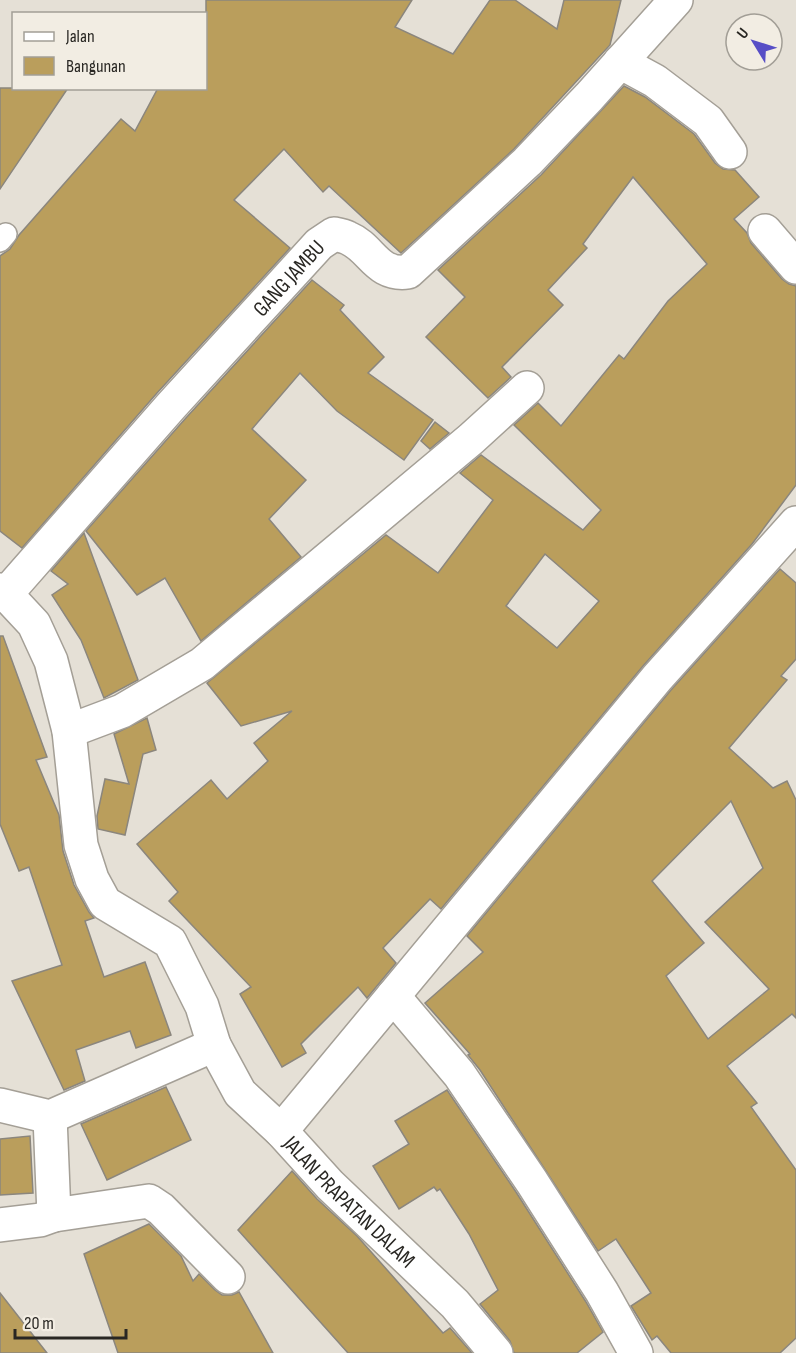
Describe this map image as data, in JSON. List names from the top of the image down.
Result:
{
  "streets": {
    "street": ["GANG JAMBU", "JALAN PRAPATAN DALAM"]
  },
  "crossings": [
    ["GANG JAMBU", "JALAN PRAPATAN DALAM"]
  ],
  "legend": ["Jalan", "Bangunan"],
  "scale_bar": "20 m",
  "north": "top left"
}
